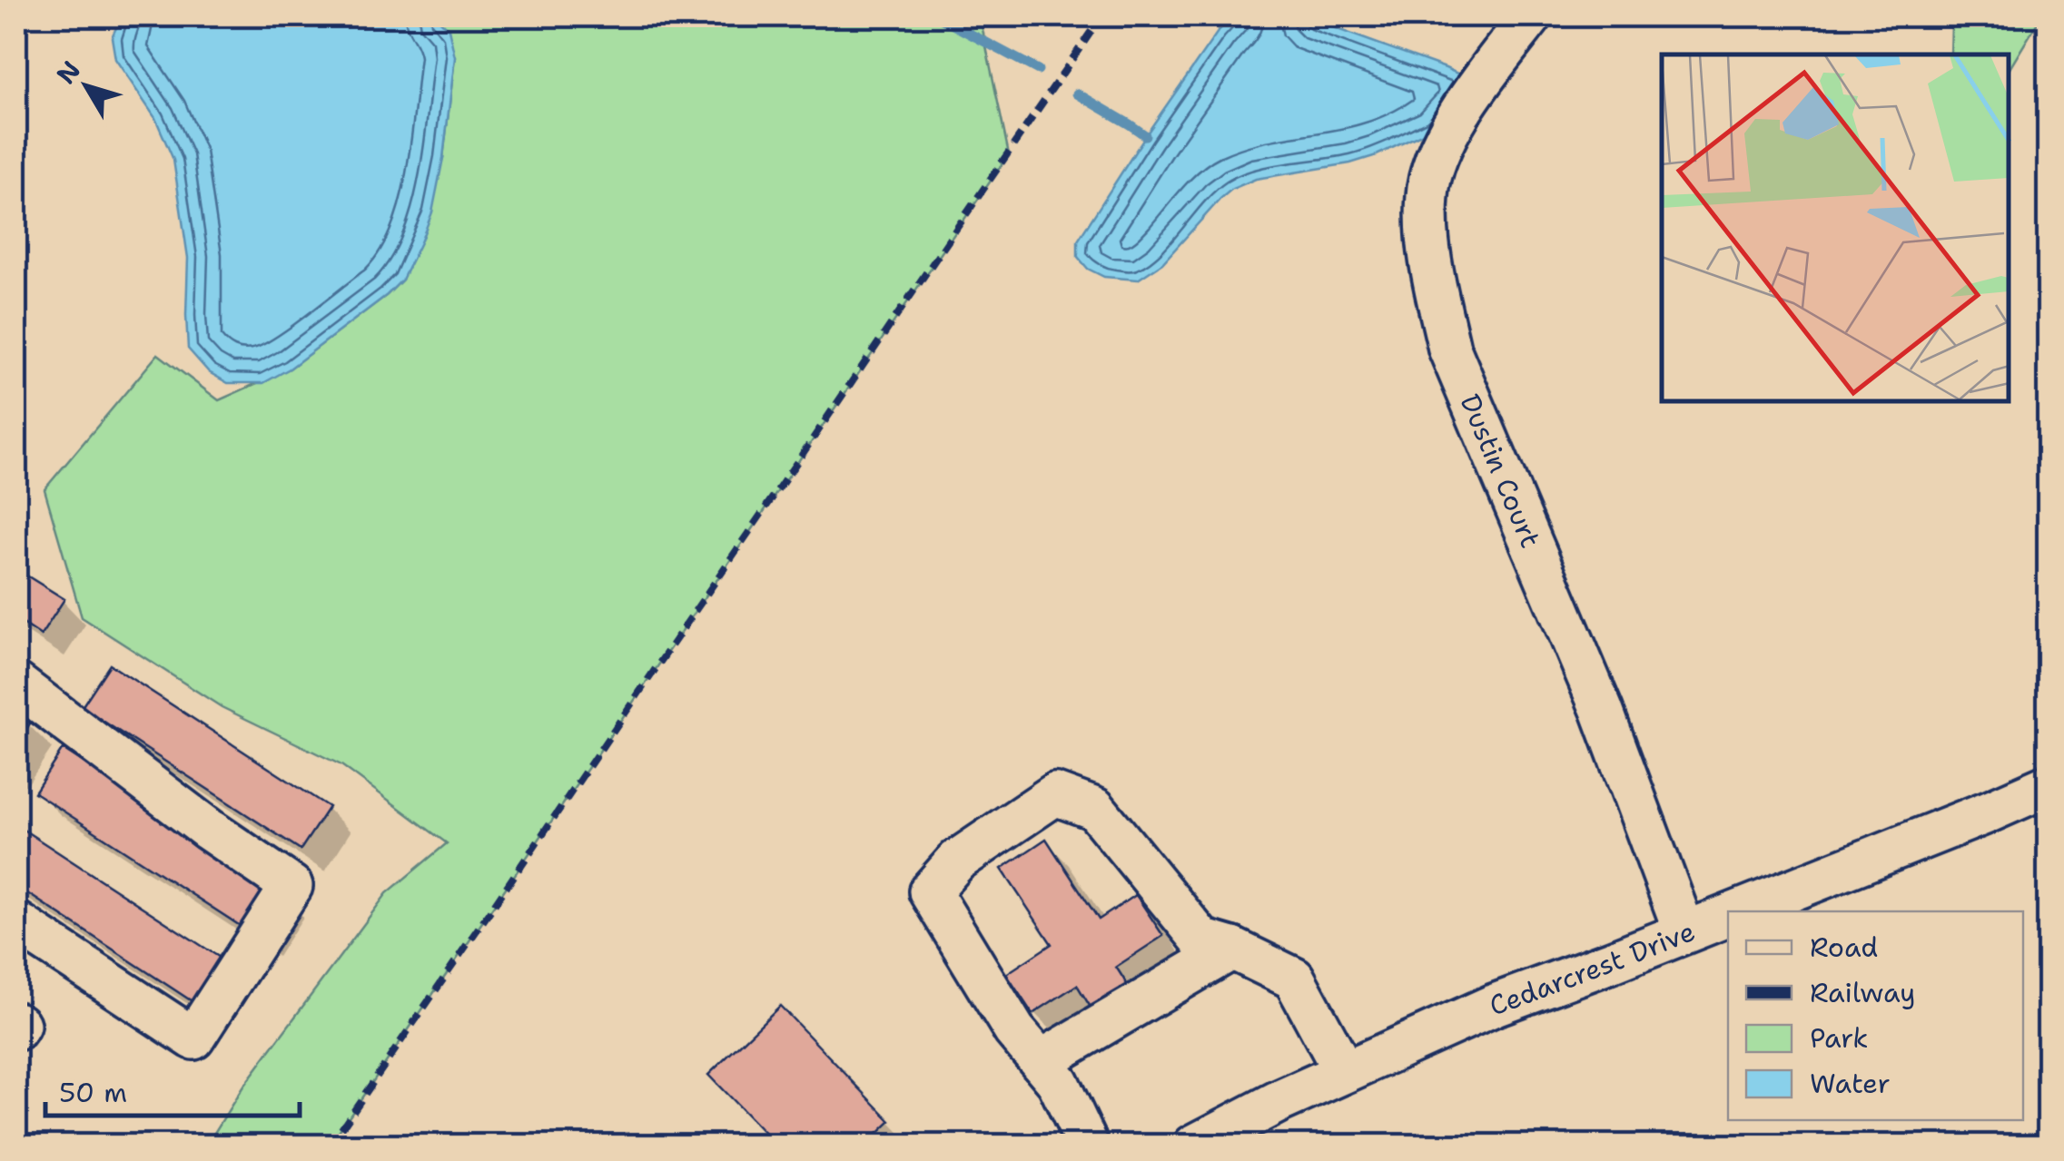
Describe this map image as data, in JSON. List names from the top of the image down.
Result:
{
  "streets": {
    "street": ["Dustin Court", "Cedarcrest Drive"]
  },
  "crossings": [
    ["Dustin Court", "Cedarcrest Drive"]
  ],
  "legend": [
    "Road",
    "Railway",
    "Park",
    "Water"
  ],
  "scale_bar": "50 m",
  "north": "top left"
}
